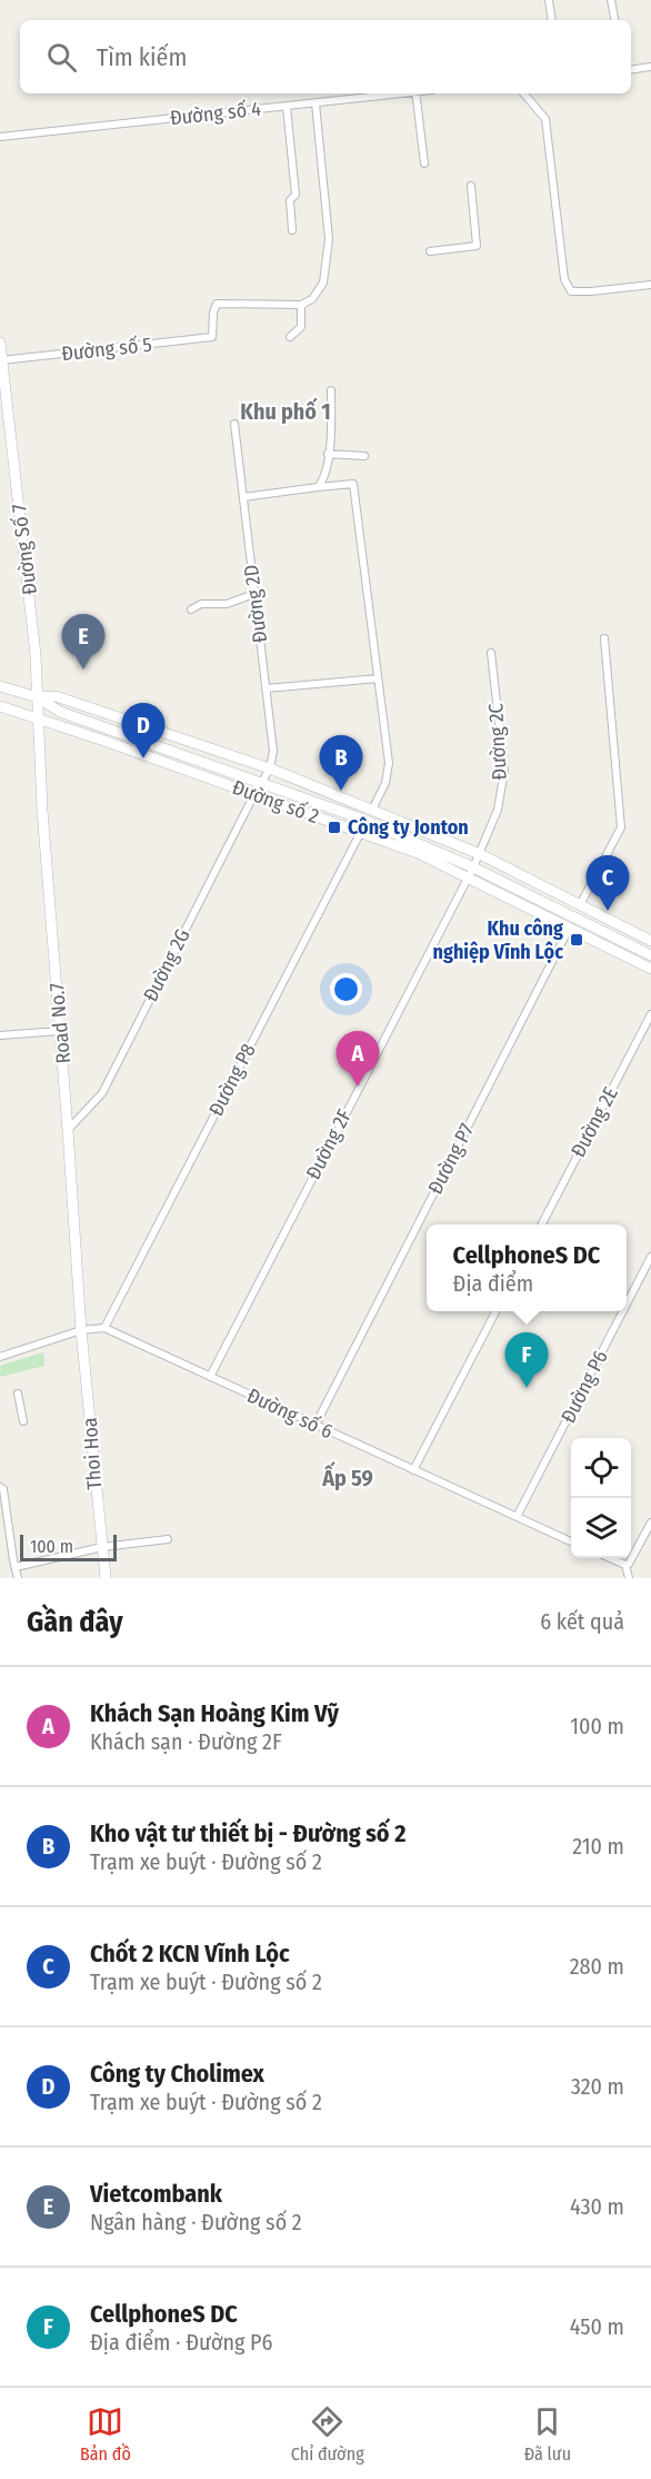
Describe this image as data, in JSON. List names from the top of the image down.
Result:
{
  "streets": {
    "main road": [
      "Đường Số 7",
      "Đường số 2",
      "Road No.7",
      "Thoi Hoa"
    ],
    "street": [
      "Đường số 4",
      "Đường số 5",
      "Đường 2D",
      "Đường 2C",
      "Đường 2G",
      "Đường P8",
      "Đường 2E",
      "Đường 2F",
      "Đường P7",
      "Đường P6",
      "Đường số 6"
    ]
  },
  "crossings": [
    ["Đường số 5", "Đường Số 7"],
    ["Đường Số 7", "Đường số 2"],
    ["Đường Số 7", "Road No.7"],
    ["Đường 2D", "Đường số 2"],
    ["Đường 2D", "Đường 2G"],
    ["Đường 2C", "Đường số 2"],
    ["Đường 2C", "Đường 2F"],
    ["Đường số 2", "Đường 2G"],
    ["Đường số 2", "Road No.7"],
    ["Đường số 2", "Đường P8"],
    ["Đường số 2", "Đường 2F"],
    ["Đường số 2", "Đường P7"],
    ["Đường 2G", "Road No.7"],
    ["Road No.7", "Thoi Hoa"],
    ["Đường P8", "Đường số 6"],
    ["Đường 2F", "Đường số 6"],
    ["Đường P7", "Đường số 6"],
    ["Đường P6", "Đường số 6"]
  ],
  "districts": ["Khu phố 1", "Ấp 59"],
  "places": {
    "transit": ["Công ty Jonton", "Khu công nghiệp Vĩnh Lộc"]
  },
  "scale_bar": "100 m",
  "page": {
    "search": "Tìm kiếm",
    "pins": [
      "E",
      "D",
      "B",
      "C",
      "A",
      "F"
    ],
    "popup": ["CellphoneS DC", "Địa điểm"],
    "scale": "100 m",
    "heading": ["Gần đây", "6 kết quả"],
    "list": [
      {
        "mark": "A",
        "name": "Khách Sạn Hoàng Kim Vỹ",
        "note": "Khách sạn · Đường 2F",
        "value": "100 m"
      },
      {
        "mark": "B",
        "name": "Kho vật tư thiết bị - Đường số 2",
        "note": "Trạm xe buýt · Đường số 2",
        "value": "210 m"
      },
      {
        "mark": "C",
        "name": "Chốt 2 KCN Vĩnh Lộc",
        "note": "Trạm xe buýt · Đường số 2",
        "value": "280 m"
      },
      {
        "mark": "D",
        "name": "Công ty Cholimex",
        "note": "Trạm xe buýt · Đường số 2",
        "value": "320 m"
      },
      {
        "mark": "E",
        "name": "Vietcombank",
        "note": "Ngân hàng · Đường số 2",
        "value": "430 m"
      },
      {
        "mark": "F",
        "name": "CellphoneS DC",
        "note": "Địa điểm · Đường P6",
        "value": "450 m"
      }
    ],
    "nav": ["Bản đồ", "Chỉ đường", "Đã lưu"]
  }
}
